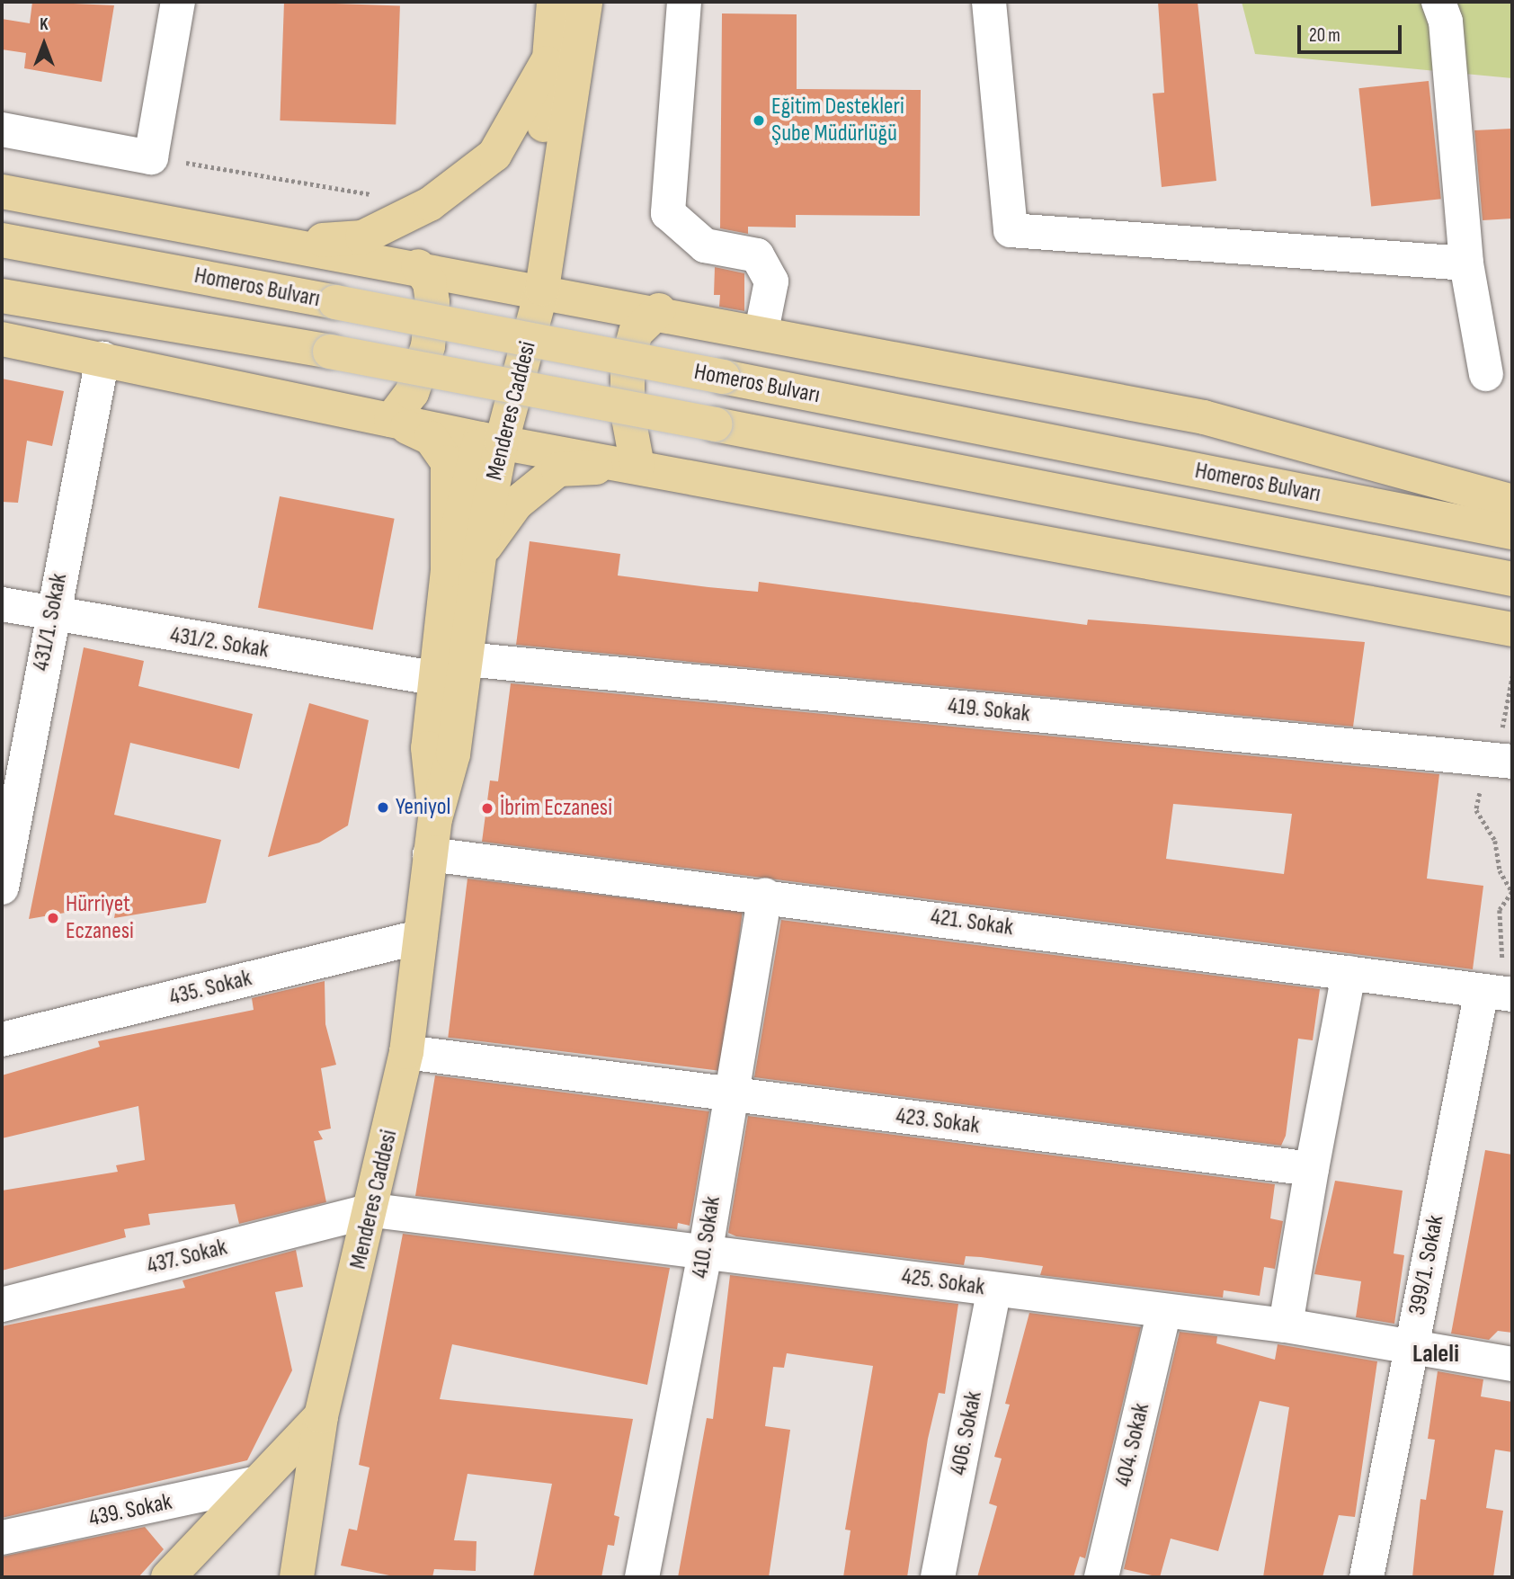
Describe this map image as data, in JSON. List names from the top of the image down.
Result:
{
  "streets": {
    "main road": ["Homeros Bulvarı", "Menderes Caddesi"],
    "street": [
      "431/1. Sokak",
      "431/2. Sokak",
      "419. Sokak",
      "421. Sokak",
      "435. Sokak",
      "423. Sokak",
      "410. Sokak",
      "437. Sokak",
      "399/1. Sokak",
      "425. Sokak",
      "406. Sokak",
      "404. Sokak",
      "439. Sokak"
    ]
  },
  "crossings": [
    ["Menderes Caddesi", "431/2. Sokak"],
    ["Menderes Caddesi", "419. Sokak"],
    ["Menderes Caddesi", "421. Sokak"],
    ["Menderes Caddesi", "435. Sokak"],
    ["Menderes Caddesi", "423. Sokak"],
    ["Menderes Caddesi", "437. Sokak"],
    ["Menderes Caddesi", "425. Sokak"],
    ["431/1. Sokak", "431/2. Sokak"],
    ["421. Sokak", "410. Sokak"],
    ["421. Sokak", "399/1. Sokak"],
    ["423. Sokak", "410. Sokak"],
    ["410. Sokak", "425. Sokak"],
    ["437. Sokak", "425. Sokak"],
    ["399/1. Sokak", "425. Sokak"],
    ["425. Sokak", "406. Sokak"],
    ["425. Sokak", "404. Sokak"]
  ],
  "districts": ["Laleli"],
  "places": [
    "Eğitim Destekleri Şube Müdürlüğü",
    "Yeniyol",
    "İbrim Eczanesi",
    "Hürriyet Eczanesi"
  ],
  "scale_bar": "20 m",
  "north": "top"
}
